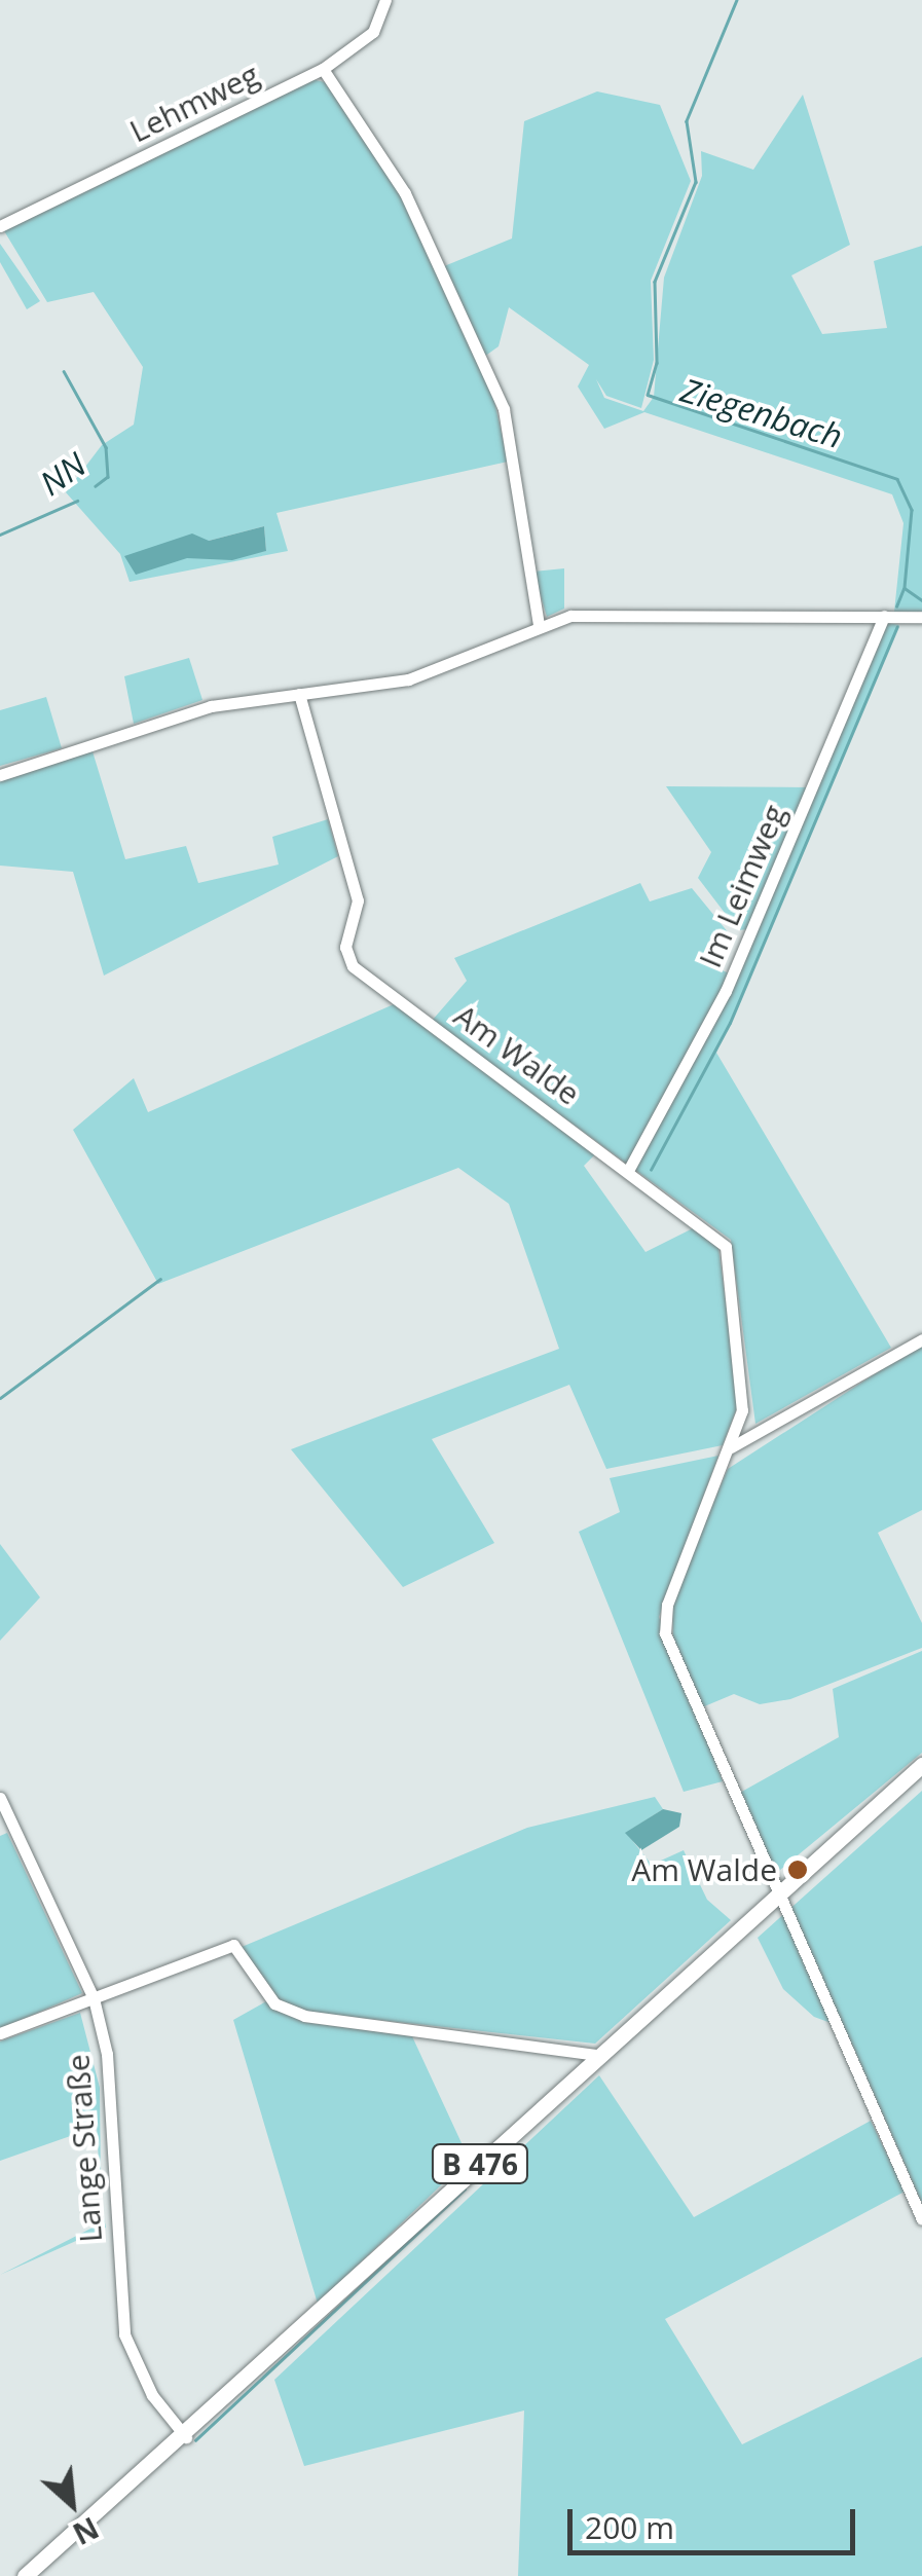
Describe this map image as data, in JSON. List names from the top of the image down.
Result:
{
  "streets": {
    "main road": ["B 476"],
    "street": [
      "Lehmweg",
      "Im Leimweg",
      "Am Walde",
      "Lange Straße"
    ]
  },
  "crossings": [
    ["Im Leimweg", "Am Walde"],
    ["Am Walde", "B 476"],
    ["Lange Straße", "B 476"]
  ],
  "water": ["Ziegenbach", "NN"],
  "places": ["Am Walde"],
  "scale_bar": "200 m",
  "north": "bottom right"
}
